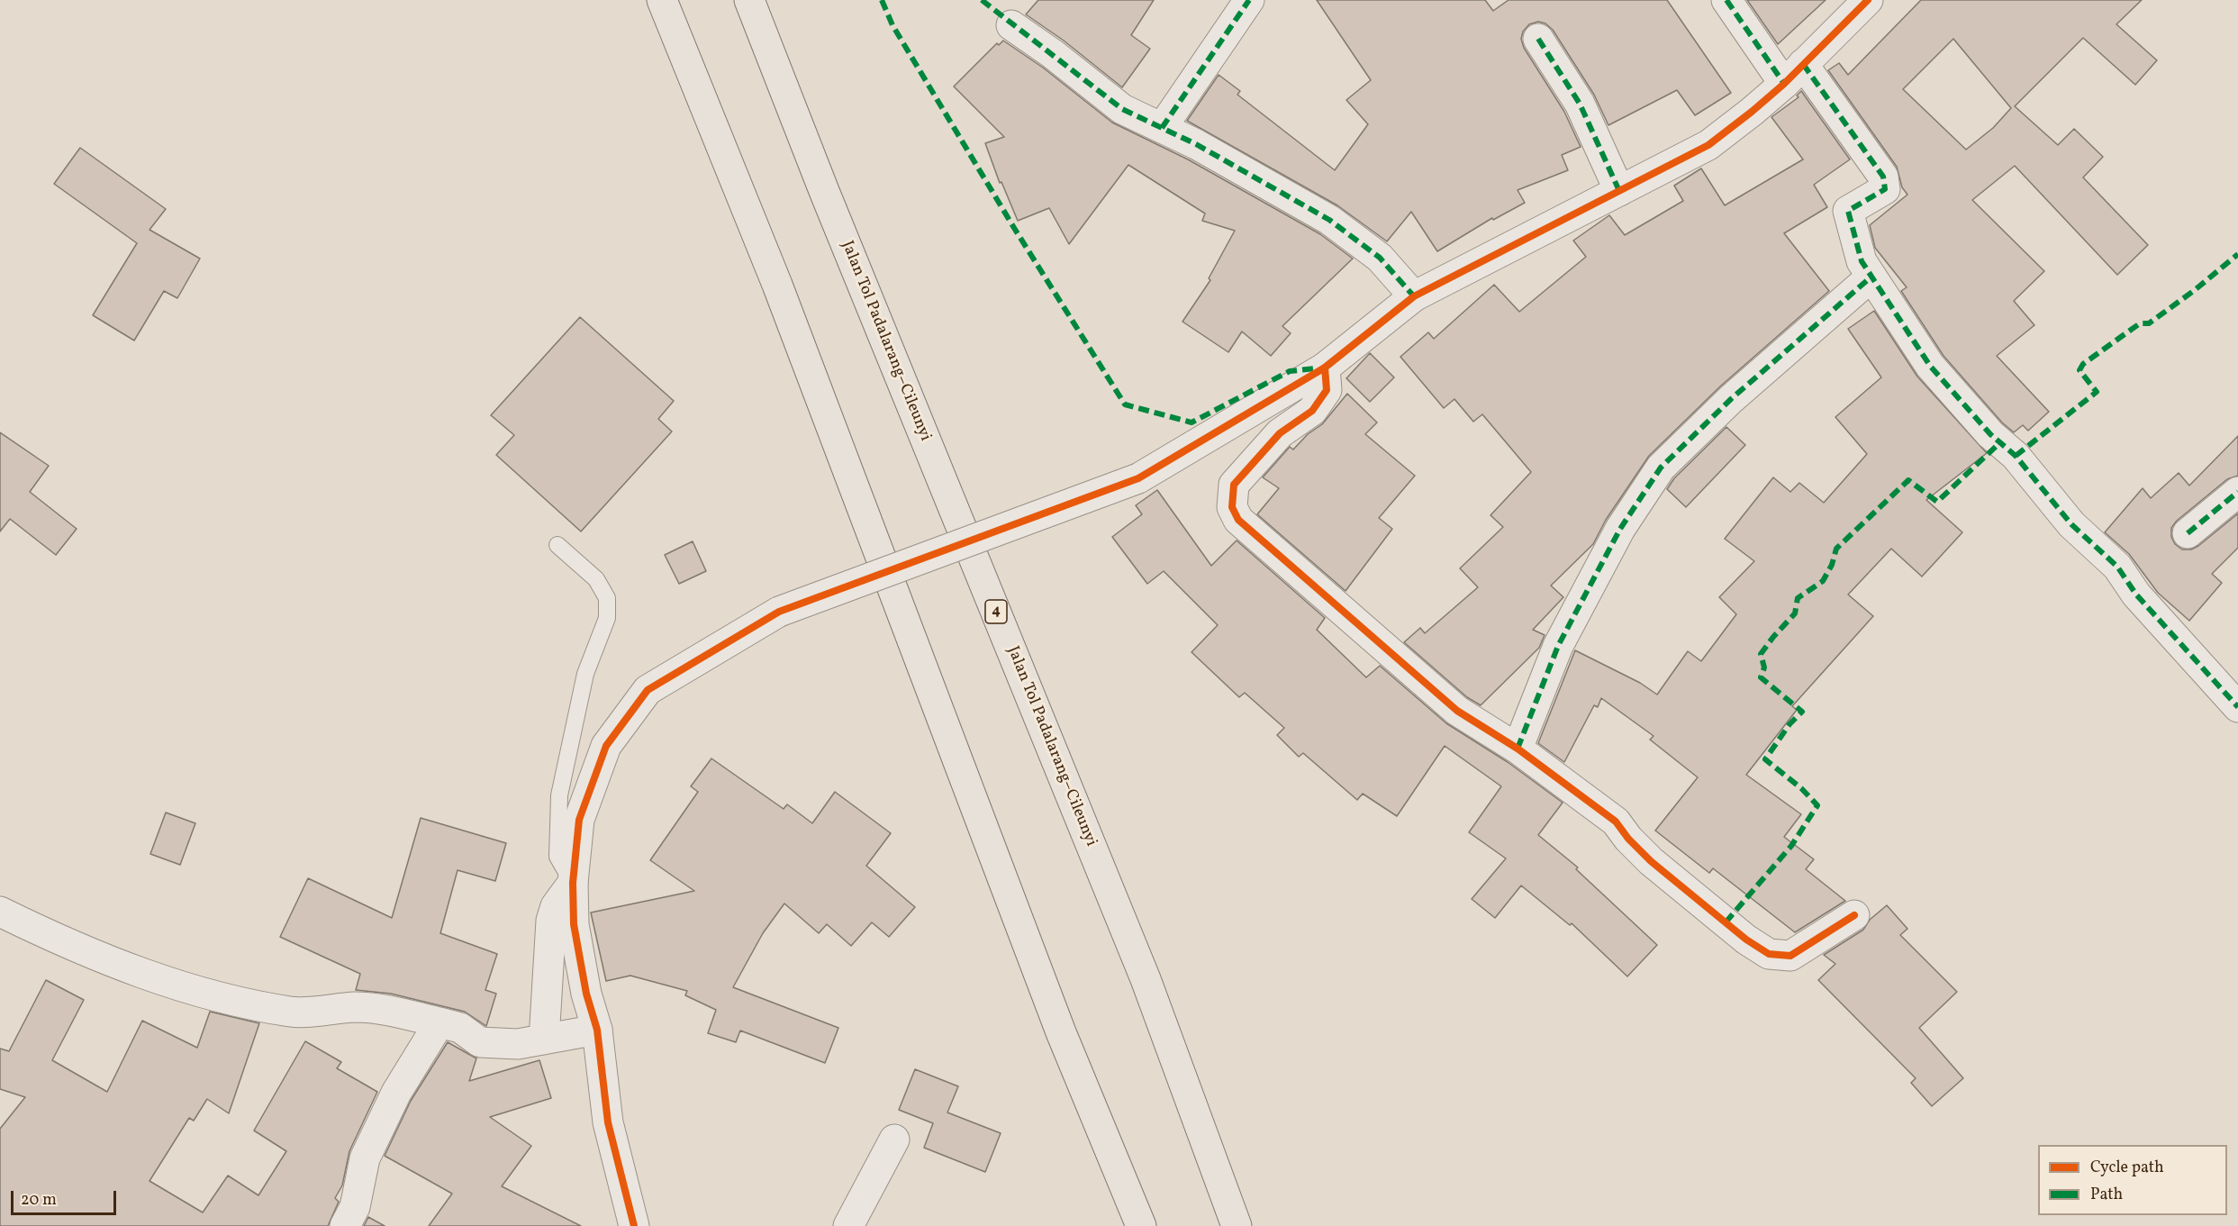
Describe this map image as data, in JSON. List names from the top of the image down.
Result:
{
  "streets": {
    "highway": ["Jalan Tol Padalarang–Cileunyi", "4"]
  },
  "legend": ["Cycle path", "Path"],
  "scale_bar": "20 m"
}
